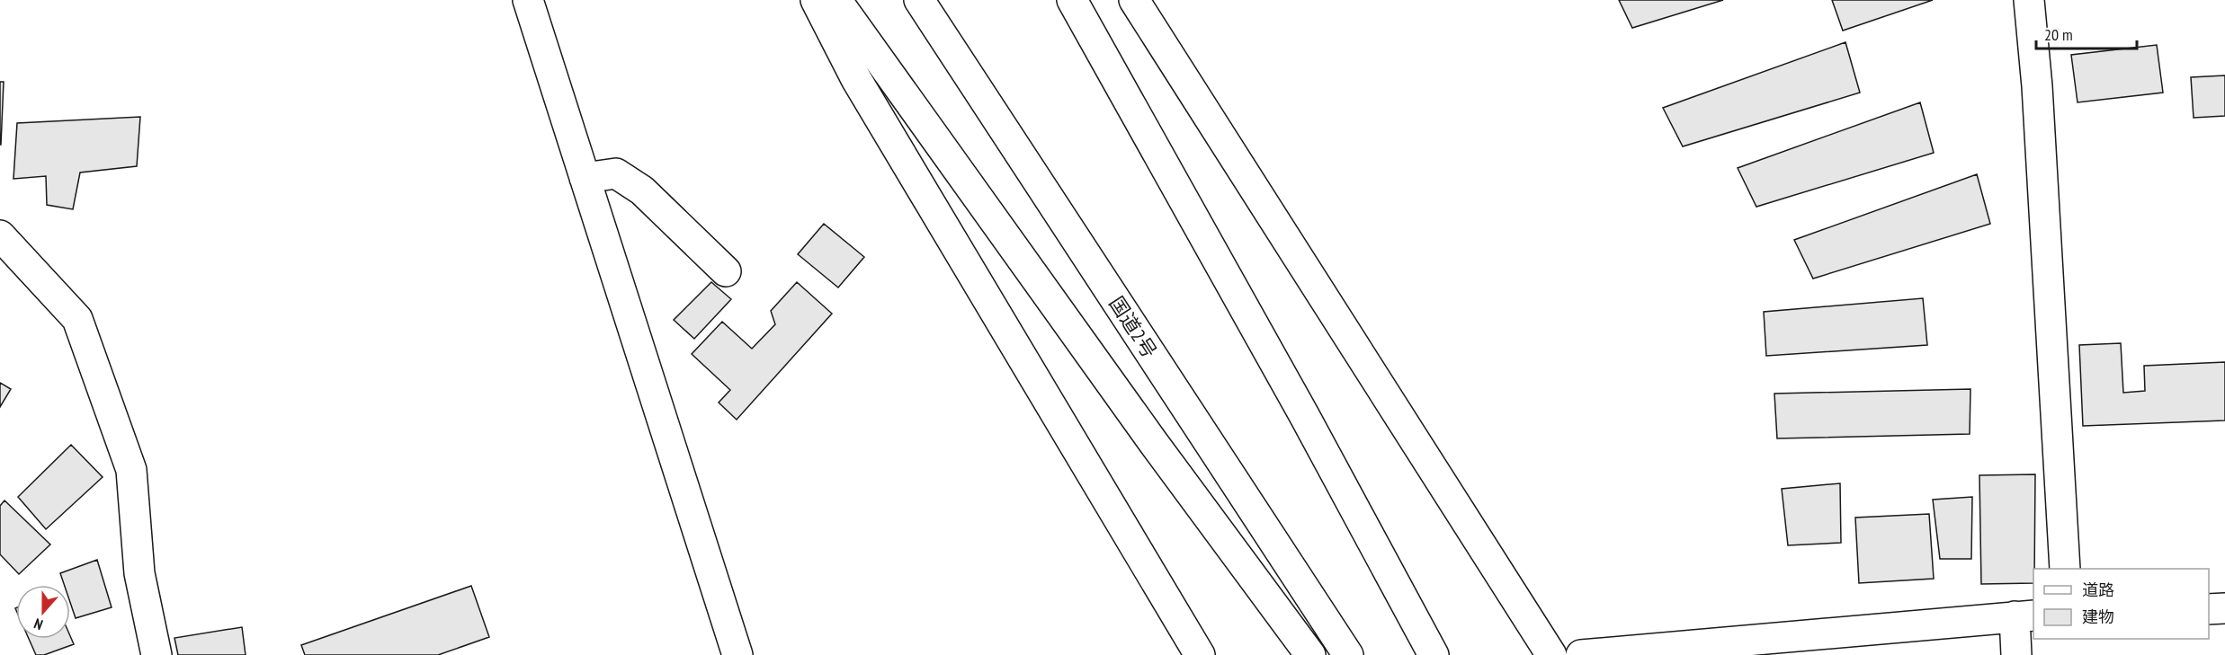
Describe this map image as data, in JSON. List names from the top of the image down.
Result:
{
  "streets": {
    "main road": ["国道2号"]
  },
  "legend": ["道路", "建物"],
  "scale_bar": "20 m",
  "north": "bottom"
}
